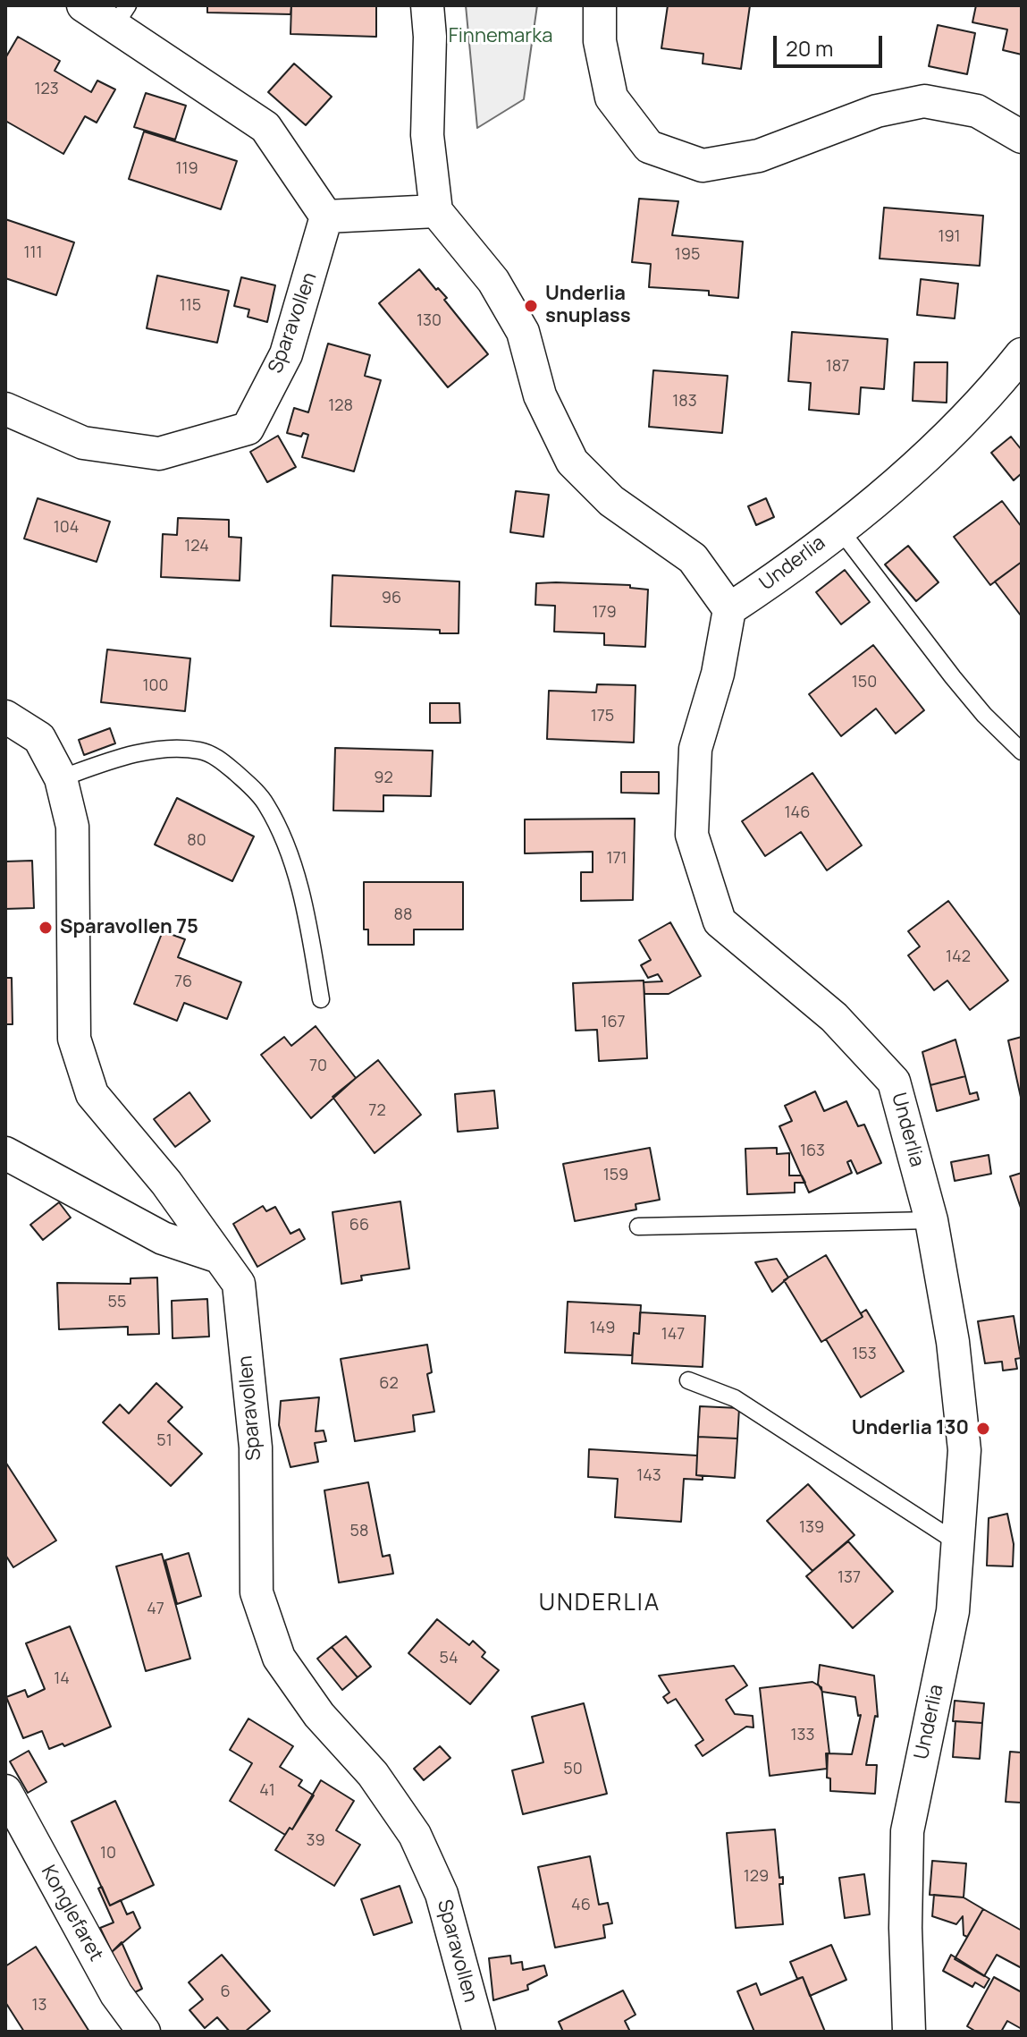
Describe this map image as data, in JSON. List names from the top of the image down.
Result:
{
  "streets": {
    "street": ["Sparavollen", "Underlia", "Konglefaret"]
  },
  "districts": ["UNDERLIA"],
  "parks": ["Finnemarka"],
  "places": ["Underlia snuplass", "Sparavollen 75", "Underlia 130"],
  "house_numbers": [
    "123",
    "119",
    "191",
    "111",
    "195",
    "115",
    "130",
    "187",
    "183",
    "128",
    "104",
    "124",
    "96",
    "179",
    "150",
    "100",
    "175",
    "92",
    "146",
    "80",
    "171",
    "88",
    "142",
    "76",
    "167",
    "70",
    "72",
    "163",
    "159",
    "66",
    "55",
    "149",
    "147",
    "153",
    "62",
    "51",
    "143",
    "139",
    "58",
    "137",
    "47",
    "54",
    "14",
    "133",
    "50",
    "41",
    "39",
    "10",
    "129",
    "46",
    "6",
    "13"
  ],
  "scale_bar": "20 m"
}
